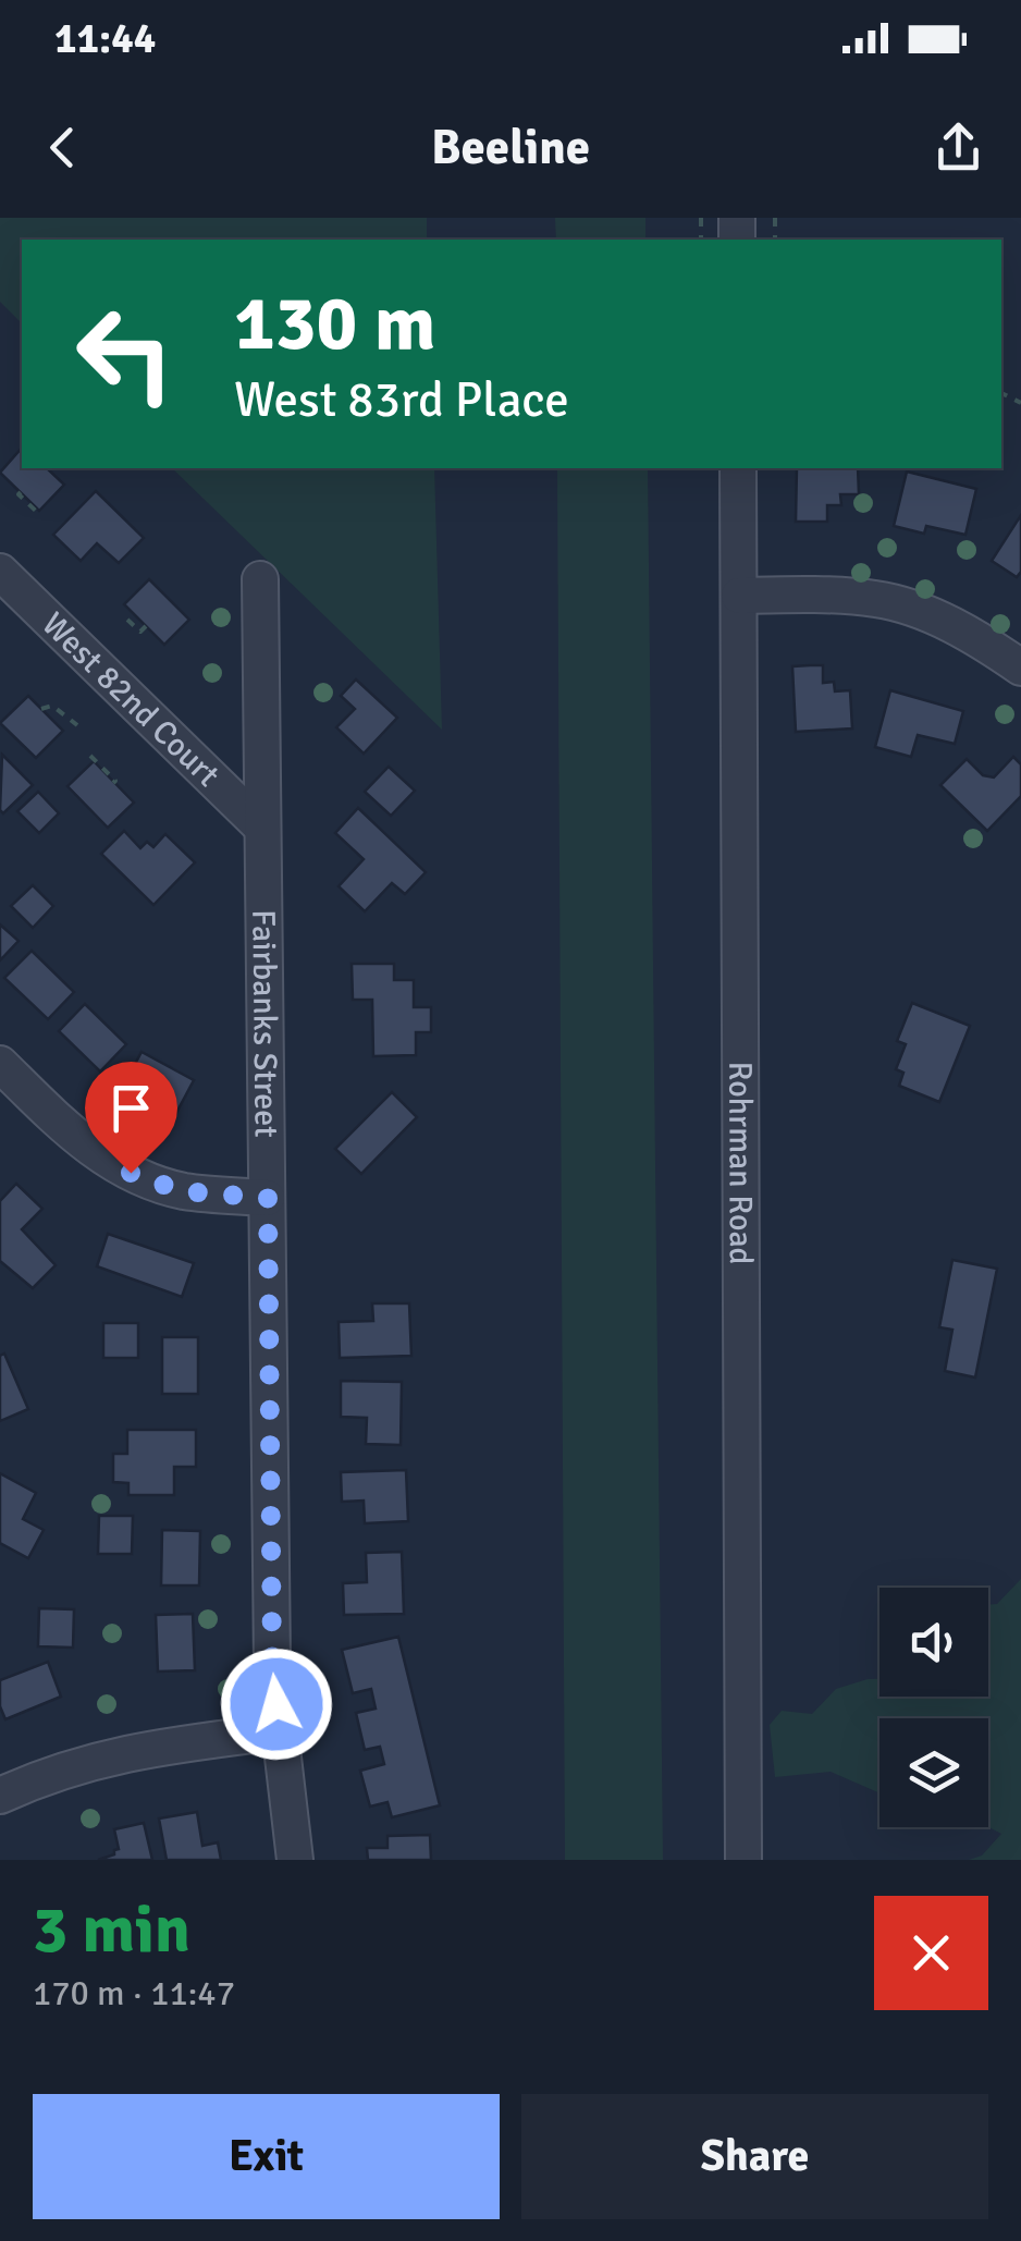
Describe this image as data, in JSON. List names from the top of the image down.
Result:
{
  "streets": {
    "street": ["West 82nd Court", "Fairbanks Street", "Rohrman Road"]
  },
  "crossings": [
    ["West 82nd Court", "Fairbanks Street"]
  ],
  "page": {
    "status": "11:44",
    "header": "Beeline",
    "turn": ["130 m", "West 83rd Place"],
    "heading": ["3 min", "170 m · 11:47"],
    "buttons": ["Exit", "Share"]
  }
}
